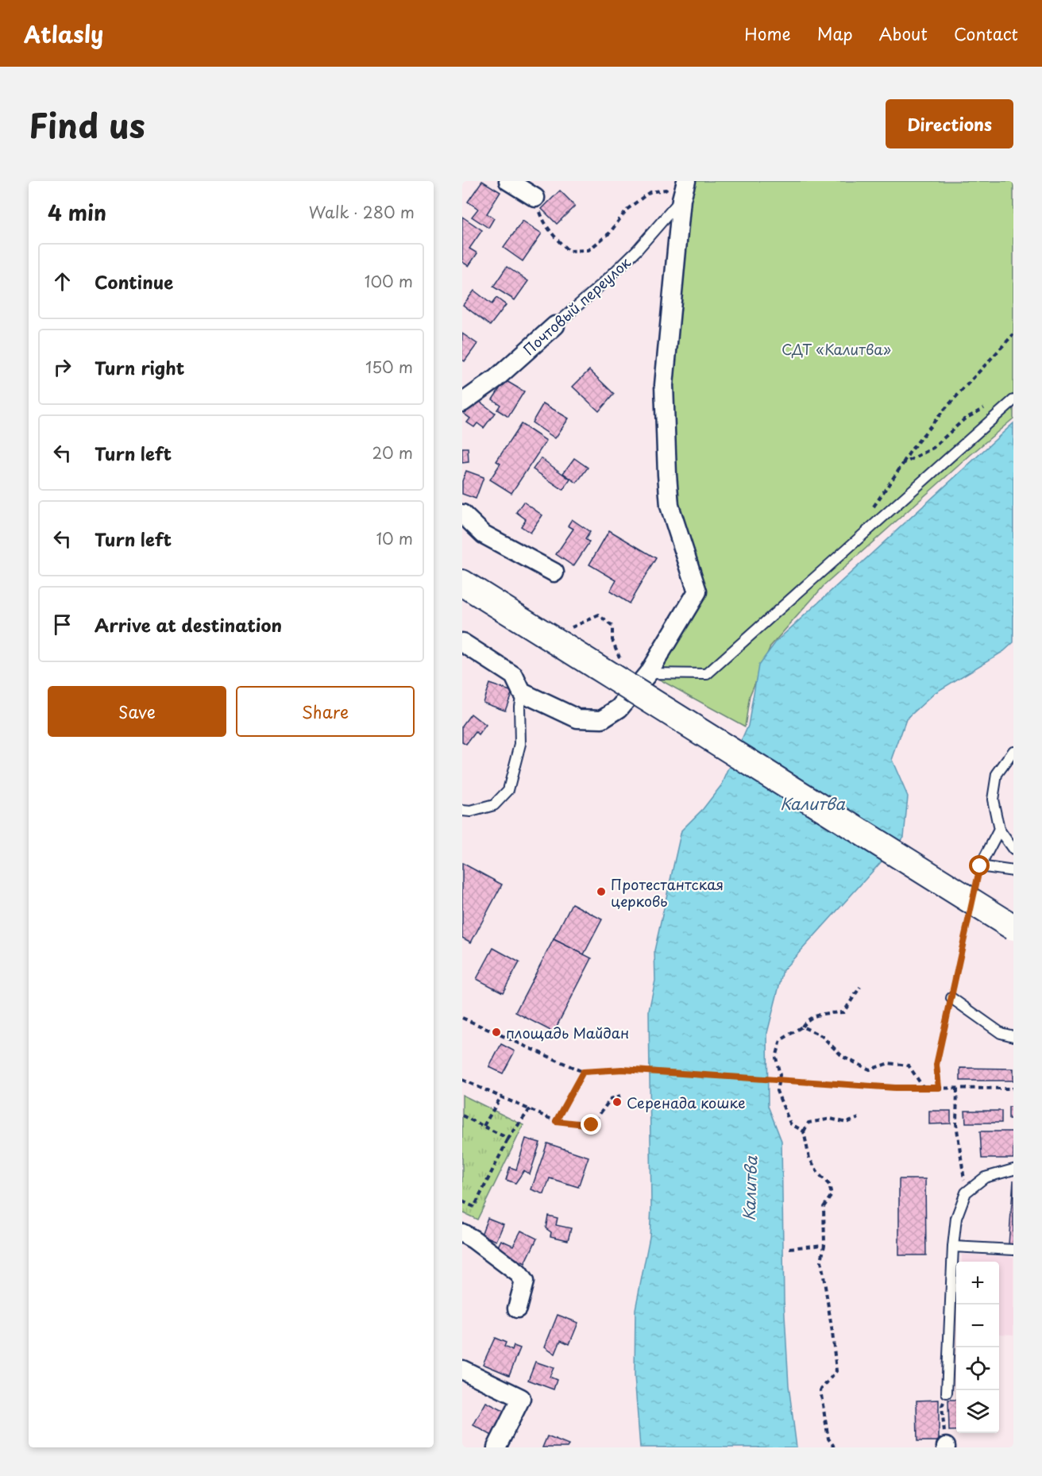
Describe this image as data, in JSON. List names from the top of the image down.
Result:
{
  "streets": {
    "street": ["Почтовый переулок"]
  },
  "water": ["Калитва"],
  "parks": ["СДТ «Калитва»"],
  "places": ["Протестантская церковь", "площадь Майдан", "Серенада кошке"],
  "page": {
    "header": "Atlasly",
    "nav": [
      "Home",
      "Map",
      "About",
      "Contact"
    ],
    "title": "Find us",
    "buttons": [
      "Directions",
      ["Save", "Share"]
    ],
    "heading": ["4 min", "Walk · 280 m"],
    "list": [
      ["Continue", "100 m"],
      ["Turn right", "150 m"],
      ["Turn left", "20 m"],
      ["Turn left", "10 m"],
      "Arrive at destination"
    ],
    "map_buttons": ["+", "−"]
  }
}
